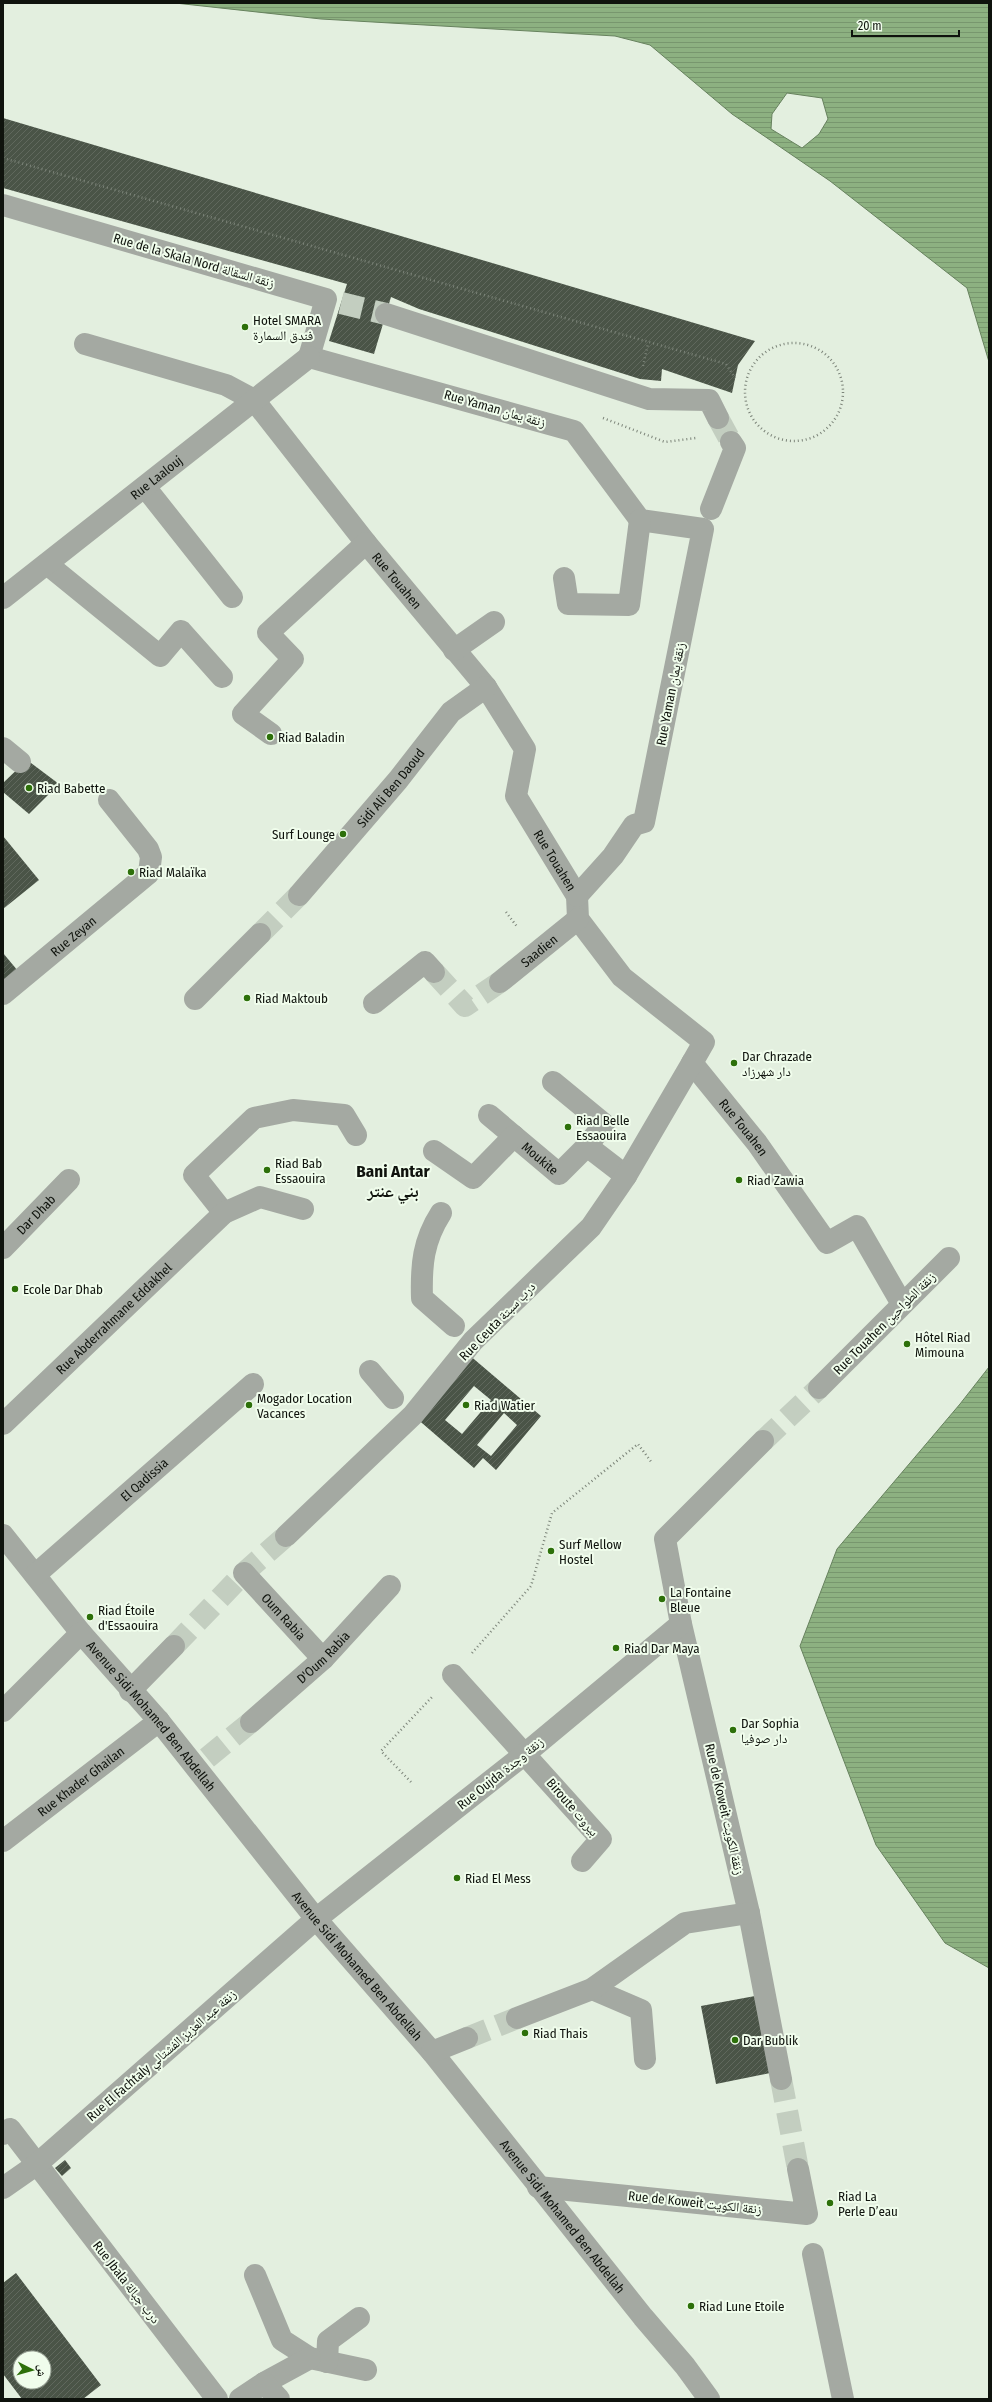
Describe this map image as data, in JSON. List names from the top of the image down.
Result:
{
  "streets": {
    "street": [
      "Rue de la Skala Nord زنقة السقالة",
      "Rue Yaman زنقة يمان",
      "Rue Laalouj",
      "Rue Touahen",
      "Sidi Ali Ben Daoud",
      "Rue Zeyan",
      "Saadien",
      "Moukite",
      "Dar Dhab",
      "Rue Abderrahmane Eddakhel",
      "Rue Ceuta درب سبتة",
      "Rue Touahen زنقة الطواحين",
      "El Qadissia",
      "Oum Rabia",
      "D'Oum Rabia",
      "Avenue Sidi Mohamed Ben Abdellah",
      "Rue Oujda زنقة وجدة",
      "Rue Khader Ghailan",
      "Biroute بيروت",
      "Rue de Koweit زنقة الكويت",
      "Rue El Fachtaly زنقة عبد العزيز الفشتالي",
      "Rue Jbala درب جبالة"
    ]
  },
  "crossings": [
    ["Rue de la Skala Nord زنقة السقالة", "Rue Yaman زنقة يمان"],
    ["Rue de la Skala Nord زنقة السقالة", "Rue Laalouj"],
    ["Rue Yaman زنقة يمان", "Rue Laalouj"],
    ["Rue Yaman زنقة يمان", "Rue Touahen"],
    ["Rue Laalouj", "Rue Touahen"],
    ["Rue Touahen", "Sidi Ali Ben Daoud"],
    ["Rue Touahen", "Saadien"],
    ["Rue Touahen", "Rue Ceuta درب سبتة"],
    ["Rue Touahen", "Rue Touahen زنقة الطواحين"],
    ["El Qadissia", "Avenue Sidi Mohamed Ben Abdellah"],
    ["Oum Rabia", "D'Oum Rabia"],
    ["Avenue Sidi Mohamed Ben Abdellah", "Rue Oujda زنقة وجدة"],
    ["Avenue Sidi Mohamed Ben Abdellah", "Rue Khader Ghailan"],
    ["Avenue Sidi Mohamed Ben Abdellah", "Rue de Koweit زنقة الكويت"],
    ["Avenue Sidi Mohamed Ben Abdellah", "Rue El Fachtaly زنقة عبد العزيز الفشتالي"],
    ["Rue Oujda زنقة وجدة", "Biroute بيروت"],
    ["Rue Oujda زنقة وجدة", "Rue de Koweit زنقة الكويت"],
    ["Rue Oujda زنقة وجدة", "Rue El Fachtaly زنقة عبد العزيز الفشتالي"],
    ["Rue El Fachtaly زنقة عبد العزيز الفشتالي", "Rue Jbala درب جبالة"]
  ],
  "districts": ["Bani Antar بني عنتر"],
  "places": [
    "Hotel SMARA فندق السمارة",
    "Riad Baladin",
    "Riad Babette",
    "Surf Lounge",
    "Riad Malaïka",
    "Riad Maktoub",
    "Dar Chrazade دار شهرزاد",
    "Riad Belle Essaouira",
    "Riad Bab Essaouira",
    "Riad Zawia",
    "Ecole Dar Dhab",
    "Hôtel Riad Mimouna",
    "Mogador Location Vacances",
    "Riad Watier",
    "Surf Mellow Hostel",
    "La Fontaine Bleue",
    "Riad Étoile d'Essaouira",
    "Riad Dar Maya",
    "Dar Sophia دار صوفيا",
    "Riad El Mess",
    "Riad Thais",
    "Dar Bublik",
    "Riad La Perle D’eau",
    "Riad Lune Etoile"
  ],
  "scale_bar": "20 m",
  "north": "right"
}
